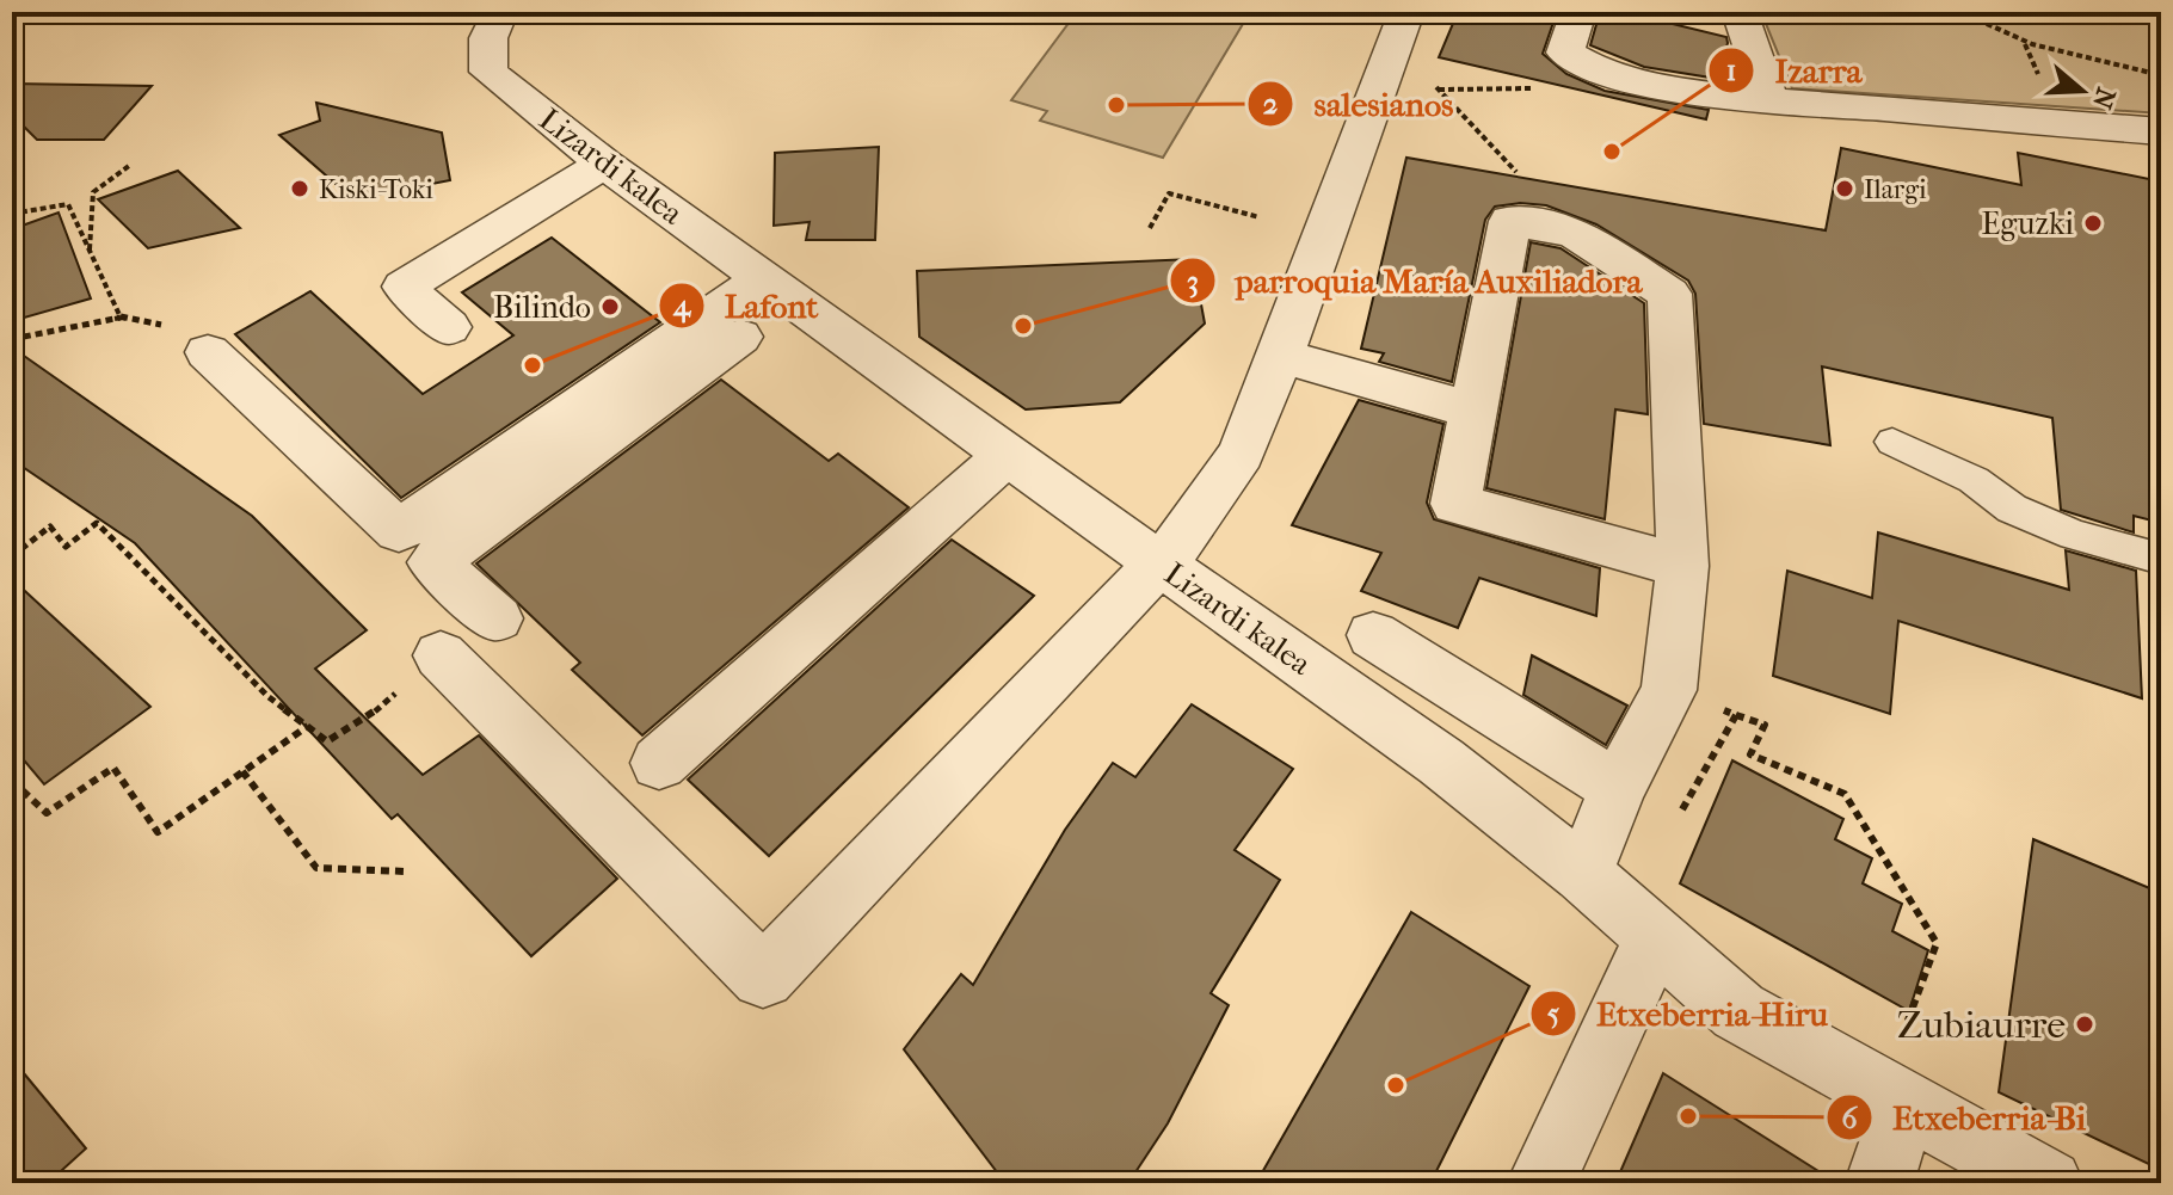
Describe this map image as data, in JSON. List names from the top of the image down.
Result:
{
  "streets": {
    "street": ["Lizardi kalea"]
  },
  "places": [
    "salesianos",
    "Izarra",
    "Kiski-Toki",
    "Ilargi",
    "Eguzki",
    "Bilindo",
    "parroquia María Auxiliadora",
    "Lafont",
    "Zubiaurre",
    "Etxeberria-Hiru",
    "Etxeberria-Bi"
  ],
  "north": "right"
}
